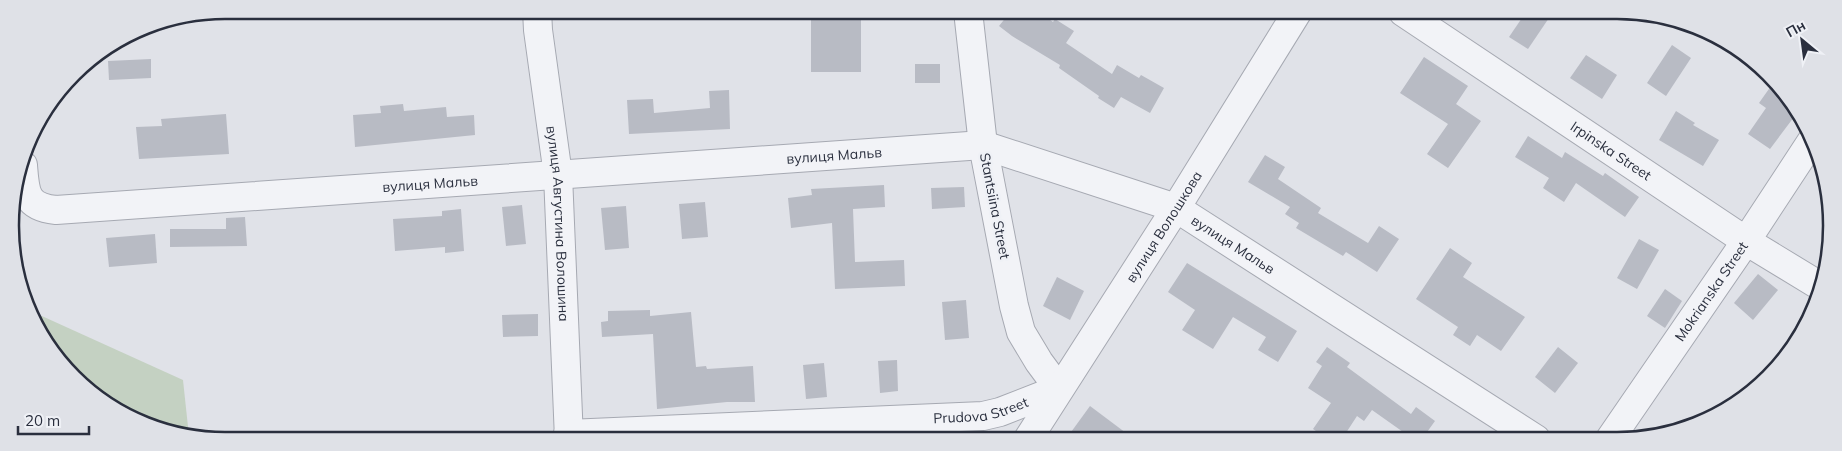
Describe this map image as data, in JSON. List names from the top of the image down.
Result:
{
  "streets": {
    "street": [
      "Irpinska Street",
      "вулиця Мальв",
      "Stantsiina Street",
      "вулиця Августина Волошина",
      "вулиця Волошкова",
      "Mokrianska Street",
      "Prudova Street"
    ]
  },
  "crossings": [
    ["Irpinska Street", "Mokrianska Street"],
    ["вулиця Мальв", "Stantsiina Street"],
    ["вулиця Мальв", "вулиця Августина Волошина"],
    ["вулиця Мальв", "вулиця Волошкова"],
    ["Stantsiina Street", "вулиця Волошкова"],
    ["Stantsiina Street", "Prudova Street"],
    ["вулиця Волошкова", "Prudova Street"]
  ],
  "scale_bar": "20 m",
  "north": "top left"
}
